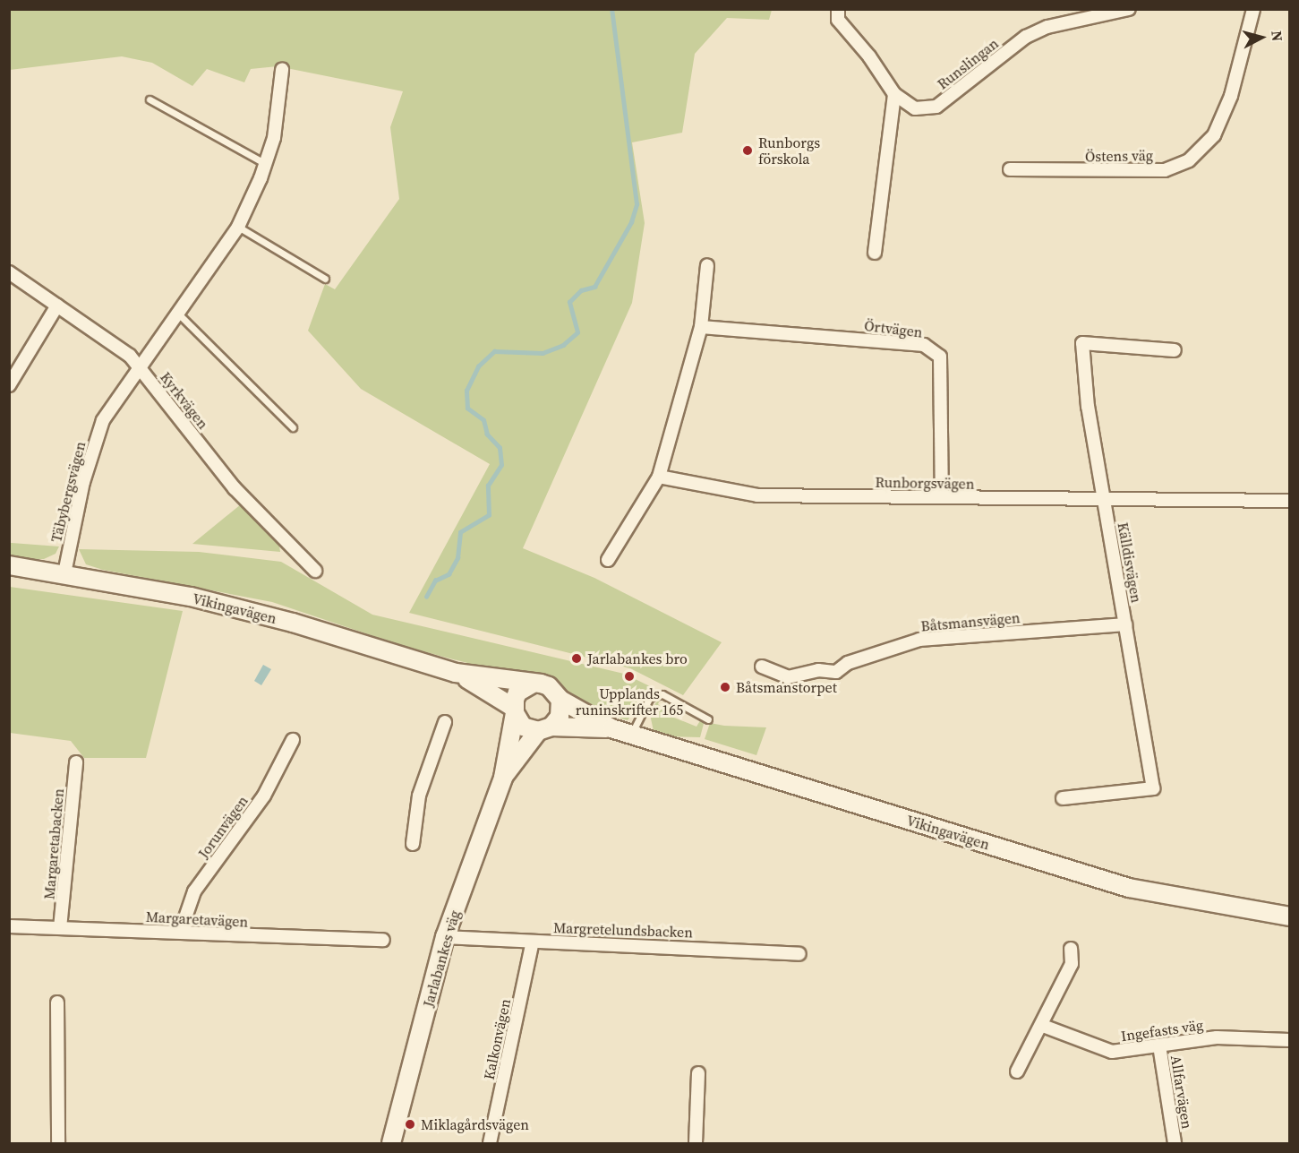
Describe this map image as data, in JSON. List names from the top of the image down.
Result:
{
  "streets": {
    "main road": ["Vikingavägen", "Jarlabankes väg"],
    "street": [
      "Runslingan",
      "Östens väg",
      "Örtvägen",
      "Kyrkvägen",
      "Runborgsvägen",
      "Täbybergsvägen",
      "Källdisvägen",
      "Båtsmansvägen",
      "Jorunvägen",
      "Margaretabacken",
      "Margaretavägen",
      "Margretelundsbacken",
      "Ingefasts väg",
      "Kalkonvägen",
      "Allfarvägen"
    ]
  },
  "crossings": [
    ["Örtvägen", "Runborgsvägen"],
    ["Kyrkvägen", "Täbybergsvägen"],
    ["Runborgsvägen", "Källdisvägen"],
    ["Täbybergsvägen", "Vikingavägen"],
    ["Källdisvägen", "Båtsmansvägen"],
    ["Vikingavägen", "Jarlabankes väg"],
    ["Jorunvägen", "Margaretavägen"],
    ["Margaretabacken", "Margaretavägen"],
    ["Margretelundsbacken", "Jarlabankes väg"],
    ["Margretelundsbacken", "Kalkonvägen"],
    ["Ingefasts väg", "Allfarvägen"]
  ],
  "places": [
    "Runborgs förskola",
    "Jarlabankes bro",
    "Upplands runinskrifter 165",
    "Båtsmanstorpet",
    "Miklagårdsvägen"
  ],
  "north": "right"
}
